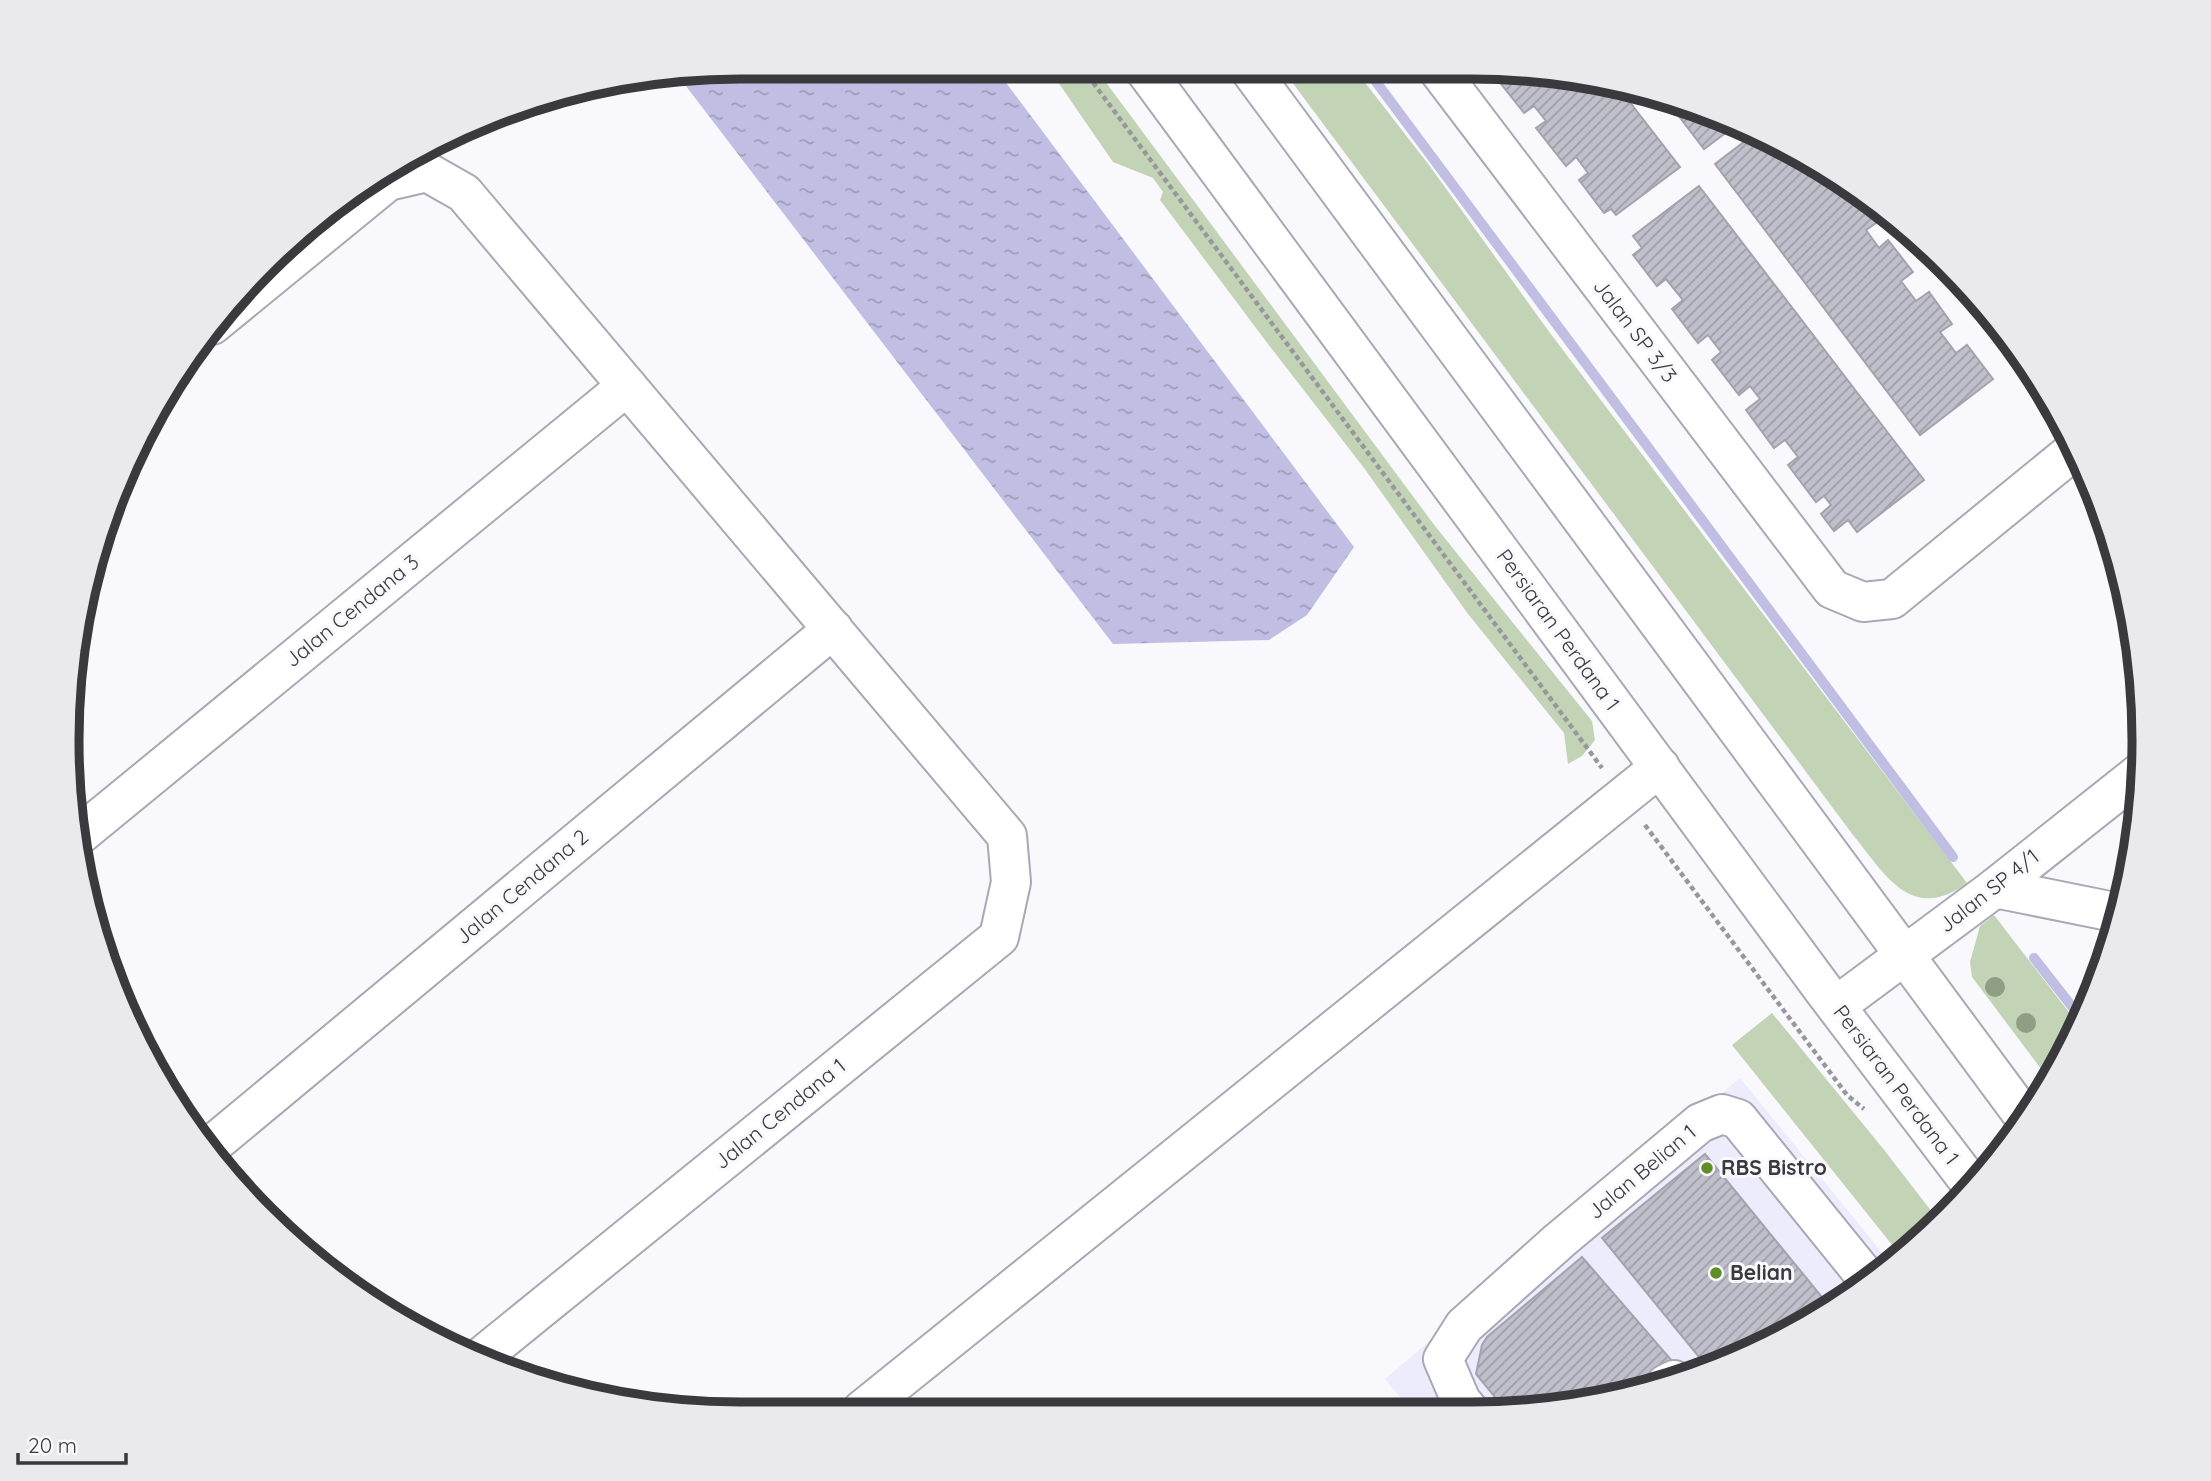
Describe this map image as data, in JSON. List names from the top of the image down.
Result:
{
  "streets": {
    "street": [
      "Jalan SP 3/3",
      "Jalan Cendana 3",
      "Persiaran Perdana 1",
      "Jalan Cendana 2",
      "Jalan SP 4/1",
      "Jalan Cendana 1",
      "Jalan Belian 1"
    ]
  },
  "crossings": [
    ["Persiaran Perdana 1", "Jalan SP 4/1"],
    ["Jalan Cendana 2", "Jalan Cendana 1"]
  ],
  "places": ["RBS Bistro", "Belian"],
  "scale_bar": "20 m"
}
